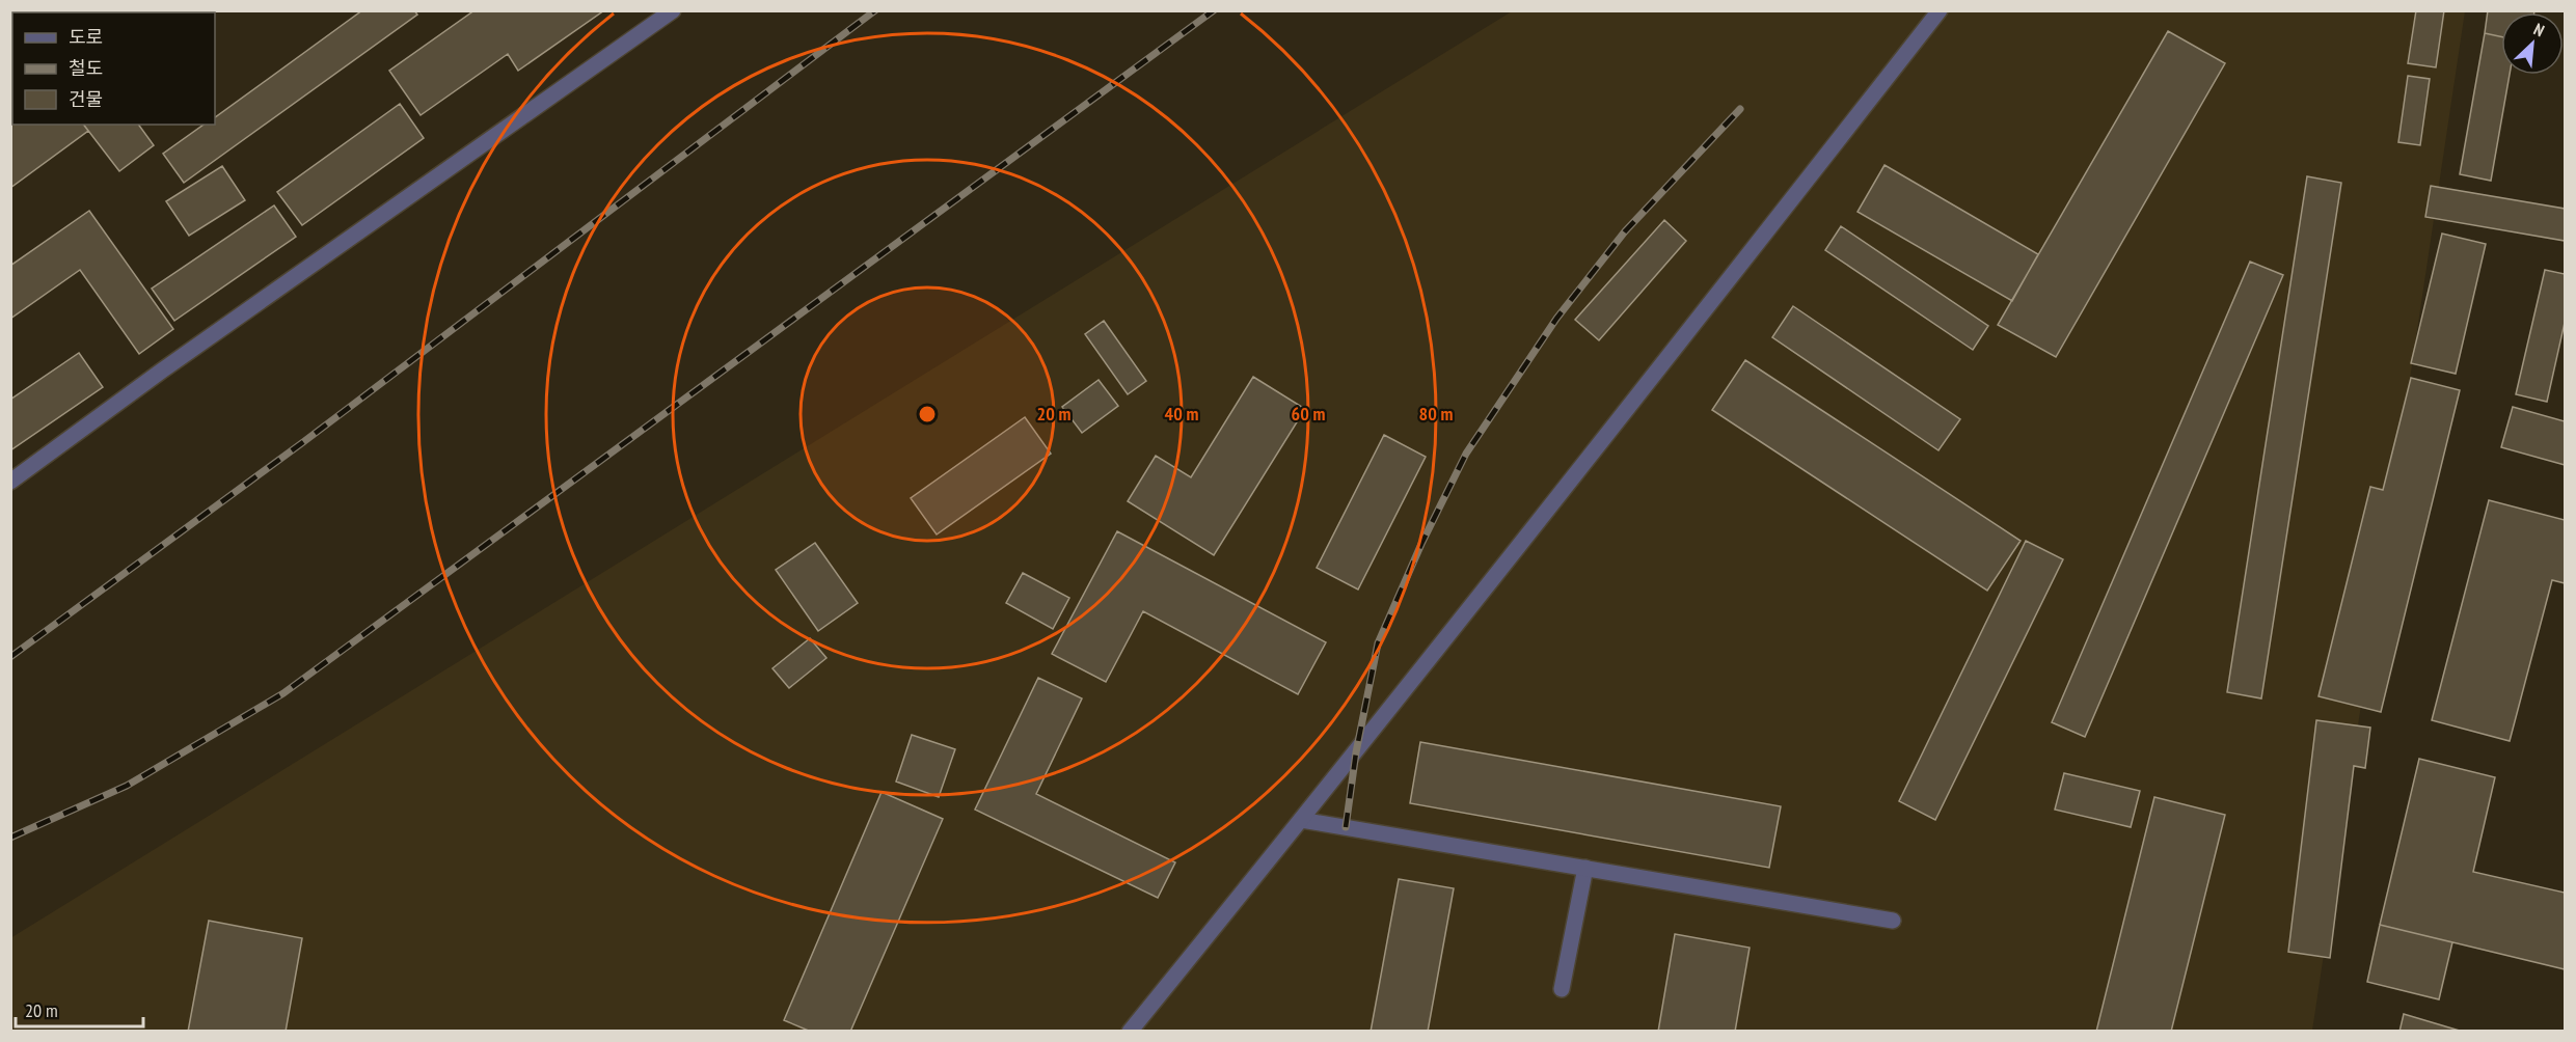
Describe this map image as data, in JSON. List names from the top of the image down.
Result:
{
  "legend": ["도로", "철도", "건물"],
  "scale_bar": "20 m",
  "north": "top right",
  "rings": [
    "20 m",
    "40 m",
    "60 m",
    "80 m"
  ]
}
